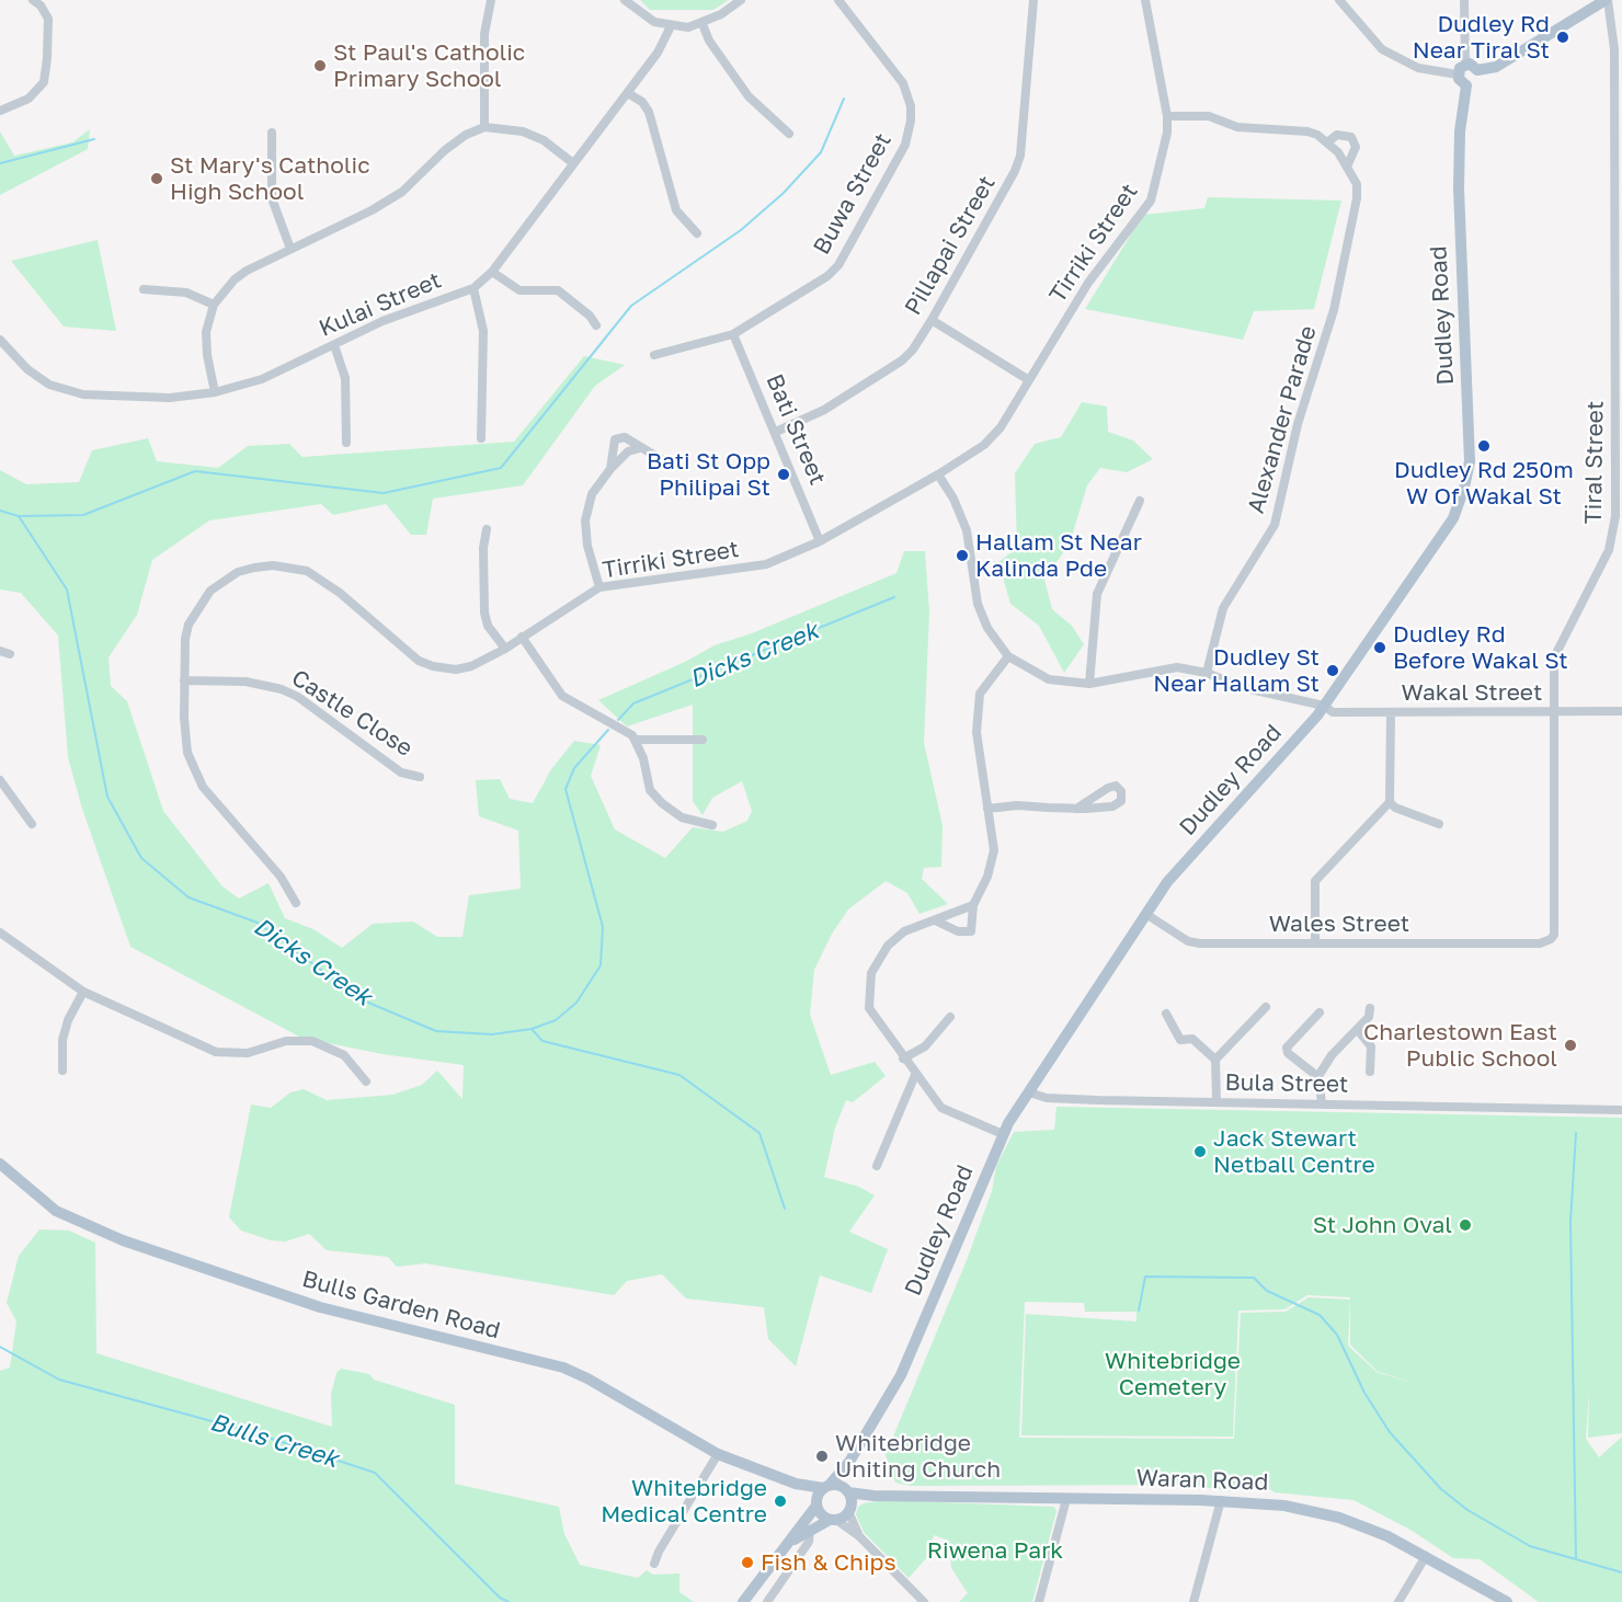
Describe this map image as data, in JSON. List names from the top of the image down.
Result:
{
  "streets": {
    "main road": ["Dudley Road", "Bulls Garden Road", "Waran Road"],
    "street": [
      "Buwa Street",
      "Tirriki Street",
      "Pillapai Street",
      "Kulai Street",
      "Alexander Parade",
      "Bati Street",
      "Tiral Street",
      "Wakal Street",
      "Castle Close",
      "Wales Street",
      "Bula Street"
    ]
  },
  "crossings": [
    ["Buwa Street", "Bati Street"],
    ["Tirriki Street", "Alexander Parade"],
    ["Tirriki Street", "Bati Street"],
    ["Tirriki Street", "Castle Close"],
    ["Pillapai Street", "Bati Street"],
    ["Dudley Road", "Wakal Street"],
    ["Dudley Road", "Wales Street"],
    ["Dudley Road", "Bula Street"],
    ["Dudley Road", "Bulls Garden Road"],
    ["Dudley Road", "Waran Road"],
    ["Alexander Parade", "Wakal Street"],
    ["Tiral Street", "Wakal Street"],
    ["Tiral Street", "Wales Street"],
    ["Bulls Garden Road", "Waran Road"]
  ],
  "water": ["Dicks Creek", "Bulls Creek"],
  "parks": ["Whitebridge Cemetery", "Riwena Park"],
  "places": [
    "Dudley Rd Near Tiral St",
    "St Paul's Catholic Primary School",
    "St Mary's Catholic High School",
    "Dudley Rd 250m W Of Wakal St",
    "Bati St Opp Philipai St",
    "Hallam St Near Kalinda Pde",
    "Dudley Rd Before Wakal St",
    "Dudley St Near Hallam St",
    "Charlestown East Public School",
    "Jack Stewart Netball Centre",
    "St John Oval",
    "Whitebridge Uniting Church",
    "Whitebridge Medical Centre",
    "Fish & Chips"
  ]
}
